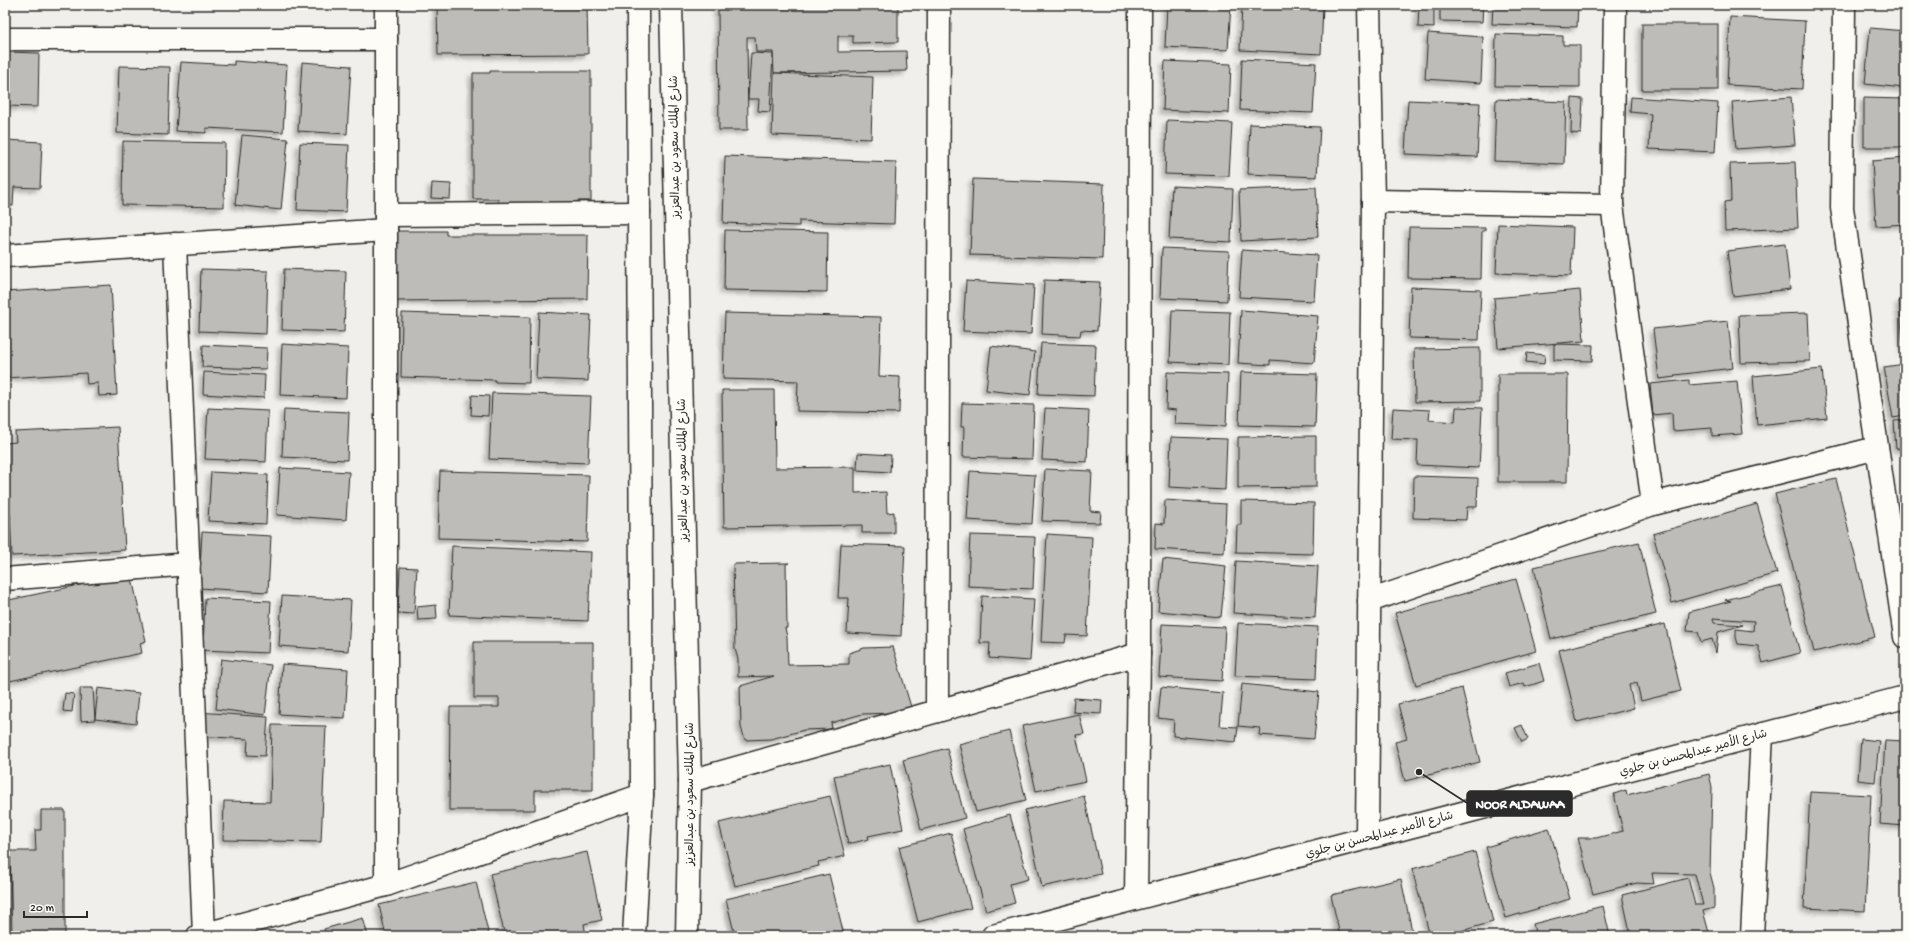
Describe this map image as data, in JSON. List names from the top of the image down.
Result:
{
  "streets": {
    "street": ["شارع الملك سعود بن عبدالعزيز", "شارع الأمير عبدالمحسن بن جلوي"]
  },
  "places": ["NOOR ALDAWAA"],
  "scale_bar": "20 m"
}
